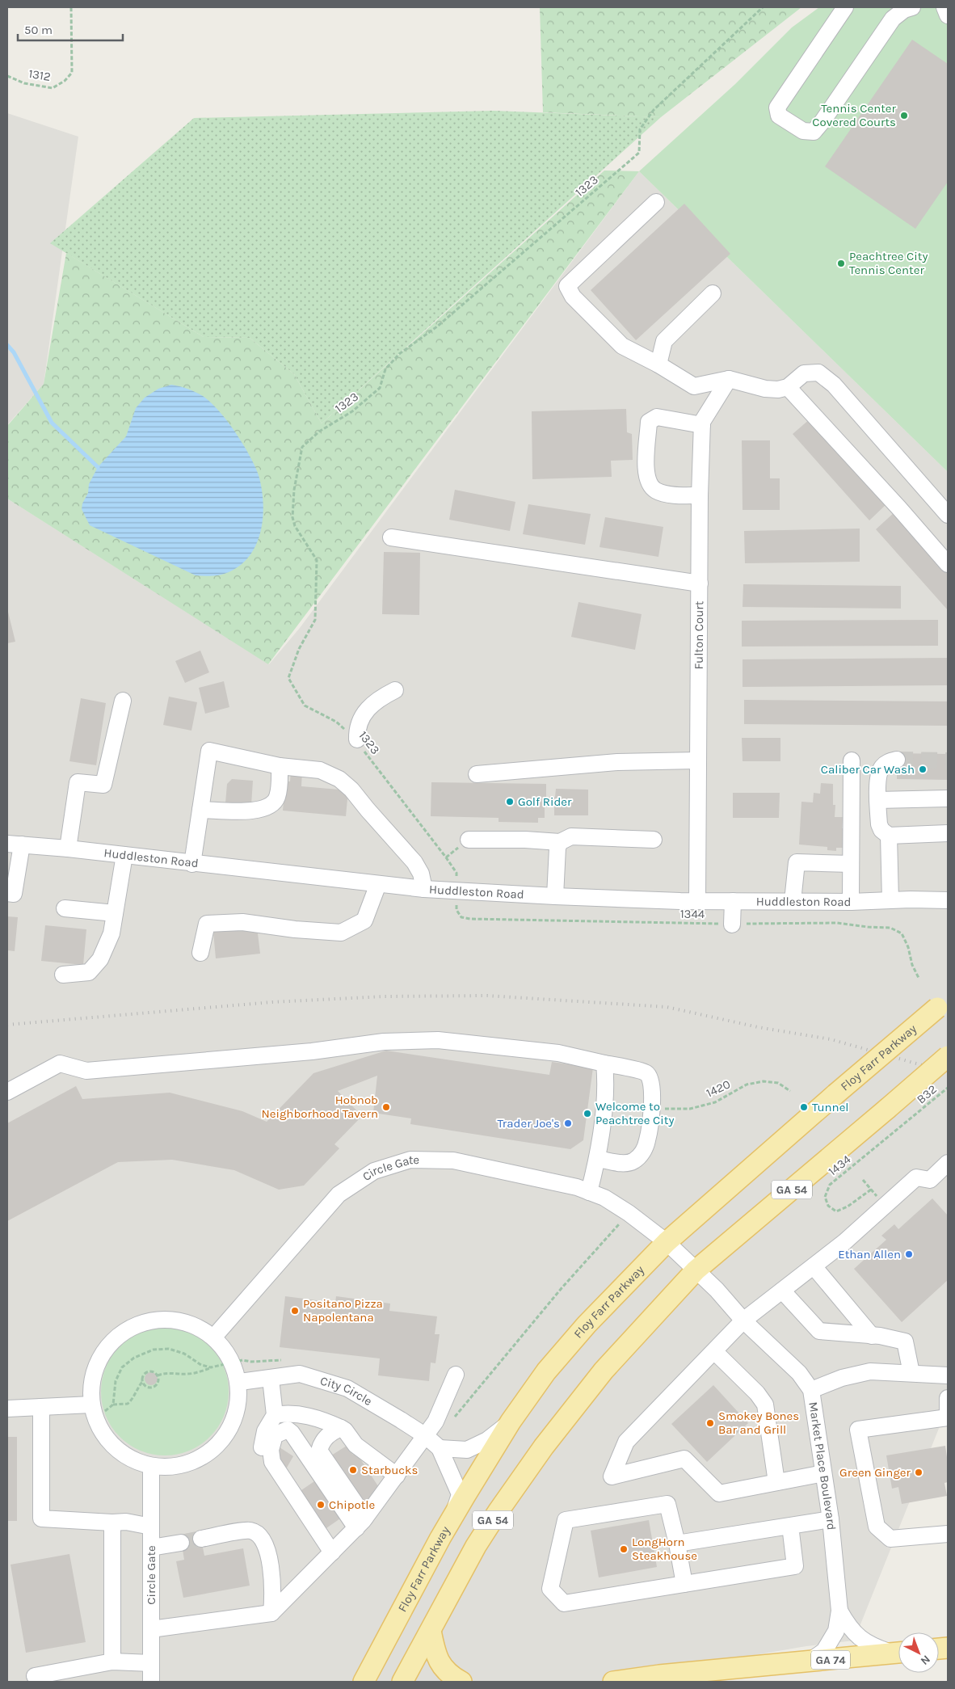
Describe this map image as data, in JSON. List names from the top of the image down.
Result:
{
  "streets": {
    "main road": ["Floy Farr Parkway", "GA 54", "GA 74"],
    "street": [
      "Fulton Court",
      "Huddleston Road",
      "Circle Gate",
      "City Circle",
      "Market Place Boulevard"
    ],
    "path": [
      "1312",
      "1323",
      "1344",
      "1420",
      "B32",
      "1434"
    ]
  },
  "crossings": [
    ["1323", "Huddleston Road"],
    ["1323", "1344"],
    ["Fulton Court", "Huddleston Road"],
    ["Huddleston Road", "1344"],
    ["Floy Farr Parkway", "Circle Gate"],
    ["Floy Farr Parkway", "City Circle"],
    ["Floy Farr Parkway", "Market Place Boulevard"],
    ["B32", "1434"],
    ["Circle Gate", "Market Place Boulevard"],
    ["GA 54", "Market Place Boulevard"],
    ["Market Place Boulevard", "GA 74"]
  ],
  "places": [
    "Tennis Center Covered Courts",
    "Peachtree City Tennis Center",
    "Caliber Car Wash",
    "Golf Rider",
    "Hobnob Neighborhood Tavern",
    "Tunnel",
    "Welcome to Peachtree City",
    "Trader Joe's",
    "Ethan Allen",
    "Positano Pizza Napolentana",
    "Smokey Bones Bar and Grill",
    "Starbucks",
    "Green Ginger",
    "Chipotle",
    "LongHorn Steakhouse"
  ],
  "scale_bar": "50 m",
  "north": "bottom right"
}
